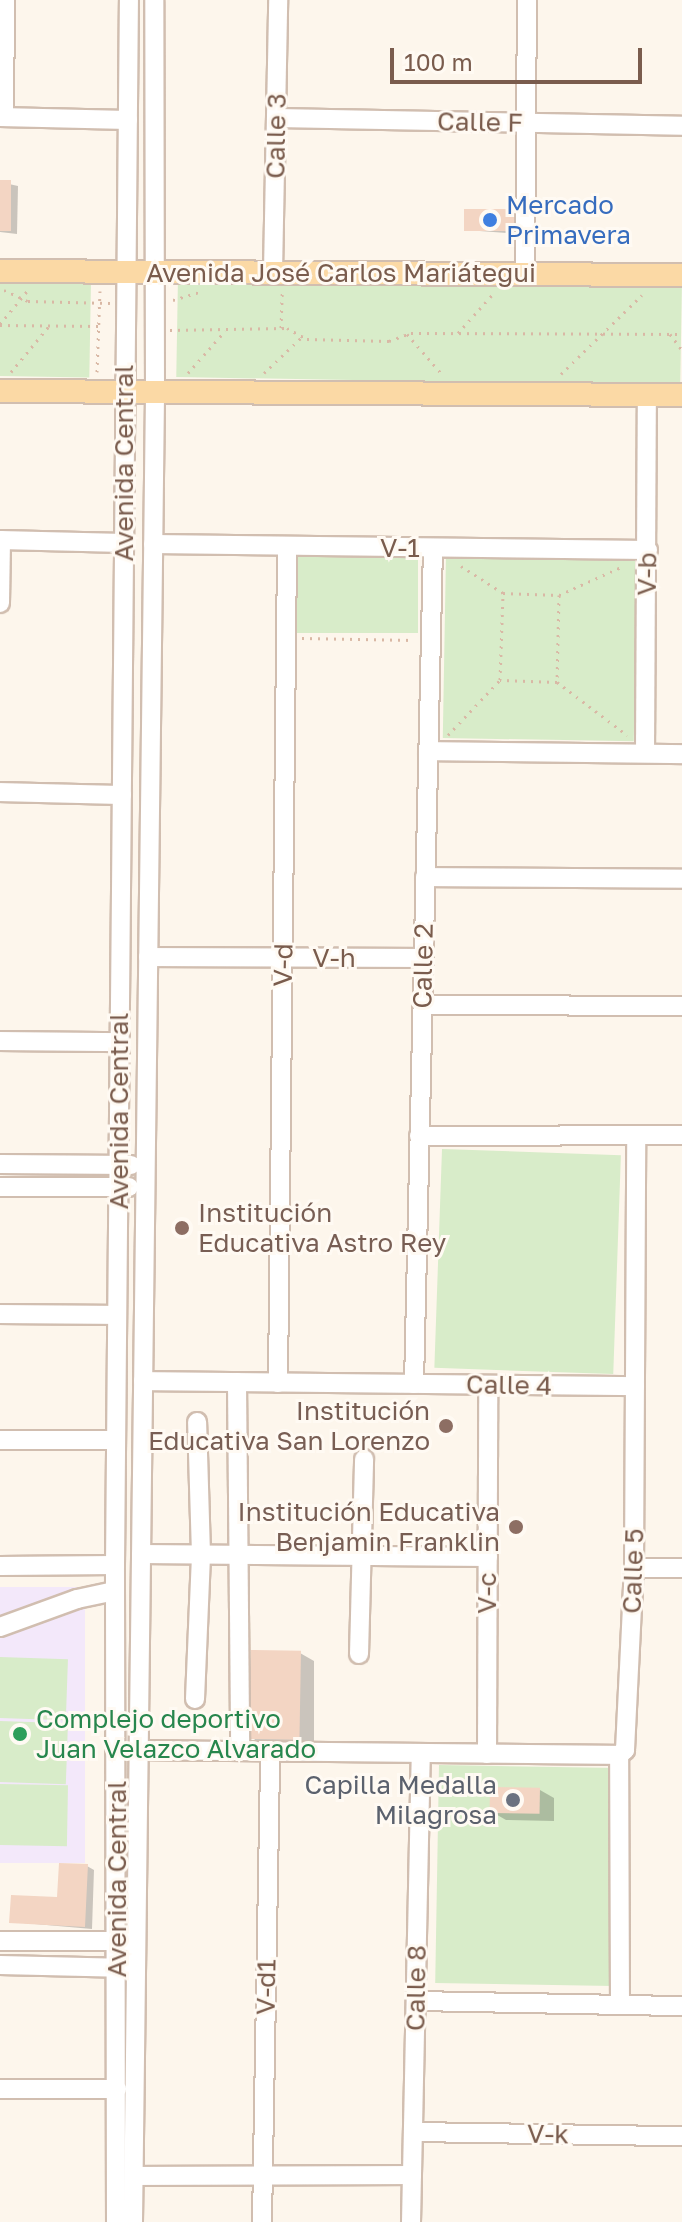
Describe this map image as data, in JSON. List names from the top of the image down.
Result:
{
  "streets": {
    "main road": ["Avenida José Carlos Mariátegui"],
    "street": [
      "Calle F",
      "Calle 3",
      "Avenida Central",
      "V-1",
      "V-b",
      "V-h",
      "V-d",
      "Calle 2",
      "Calle 4",
      "Calle 5",
      "V-c",
      "V-d1",
      "Calle 8",
      "V-k"
    ]
  },
  "crossings": [
    ["Calle F", "Calle 3"],
    ["Calle 3", "Avenida José Carlos Mariátegui"],
    ["Avenida José Carlos Mariátegui", "Avenida Central"],
    ["Avenida Central", "V-1"],
    ["Avenida Central", "V-h"],
    ["Avenida Central", "Calle 4"],
    ["V-1", "V-b"],
    ["V-1", "V-d"],
    ["V-1", "Calle 2"],
    ["V-h", "V-d"],
    ["V-h", "Calle 2"],
    ["V-d", "Calle 4"],
    ["Calle 2", "Calle 4"],
    ["Calle 4", "Calle 5"],
    ["Calle 4", "V-c"],
    ["Calle 8", "V-k"]
  ],
  "places": [
    "Mercado Primavera",
    "Institución Educativa Astro Rey",
    "Institución Educativa San Lorenzo",
    "Institución Educativa Benjamin Franklin",
    "Complejo deportivo Juan Velazco Alvarado",
    "Capilla Medalla Milagrosa"
  ],
  "scale_bar": "100 m"
}
